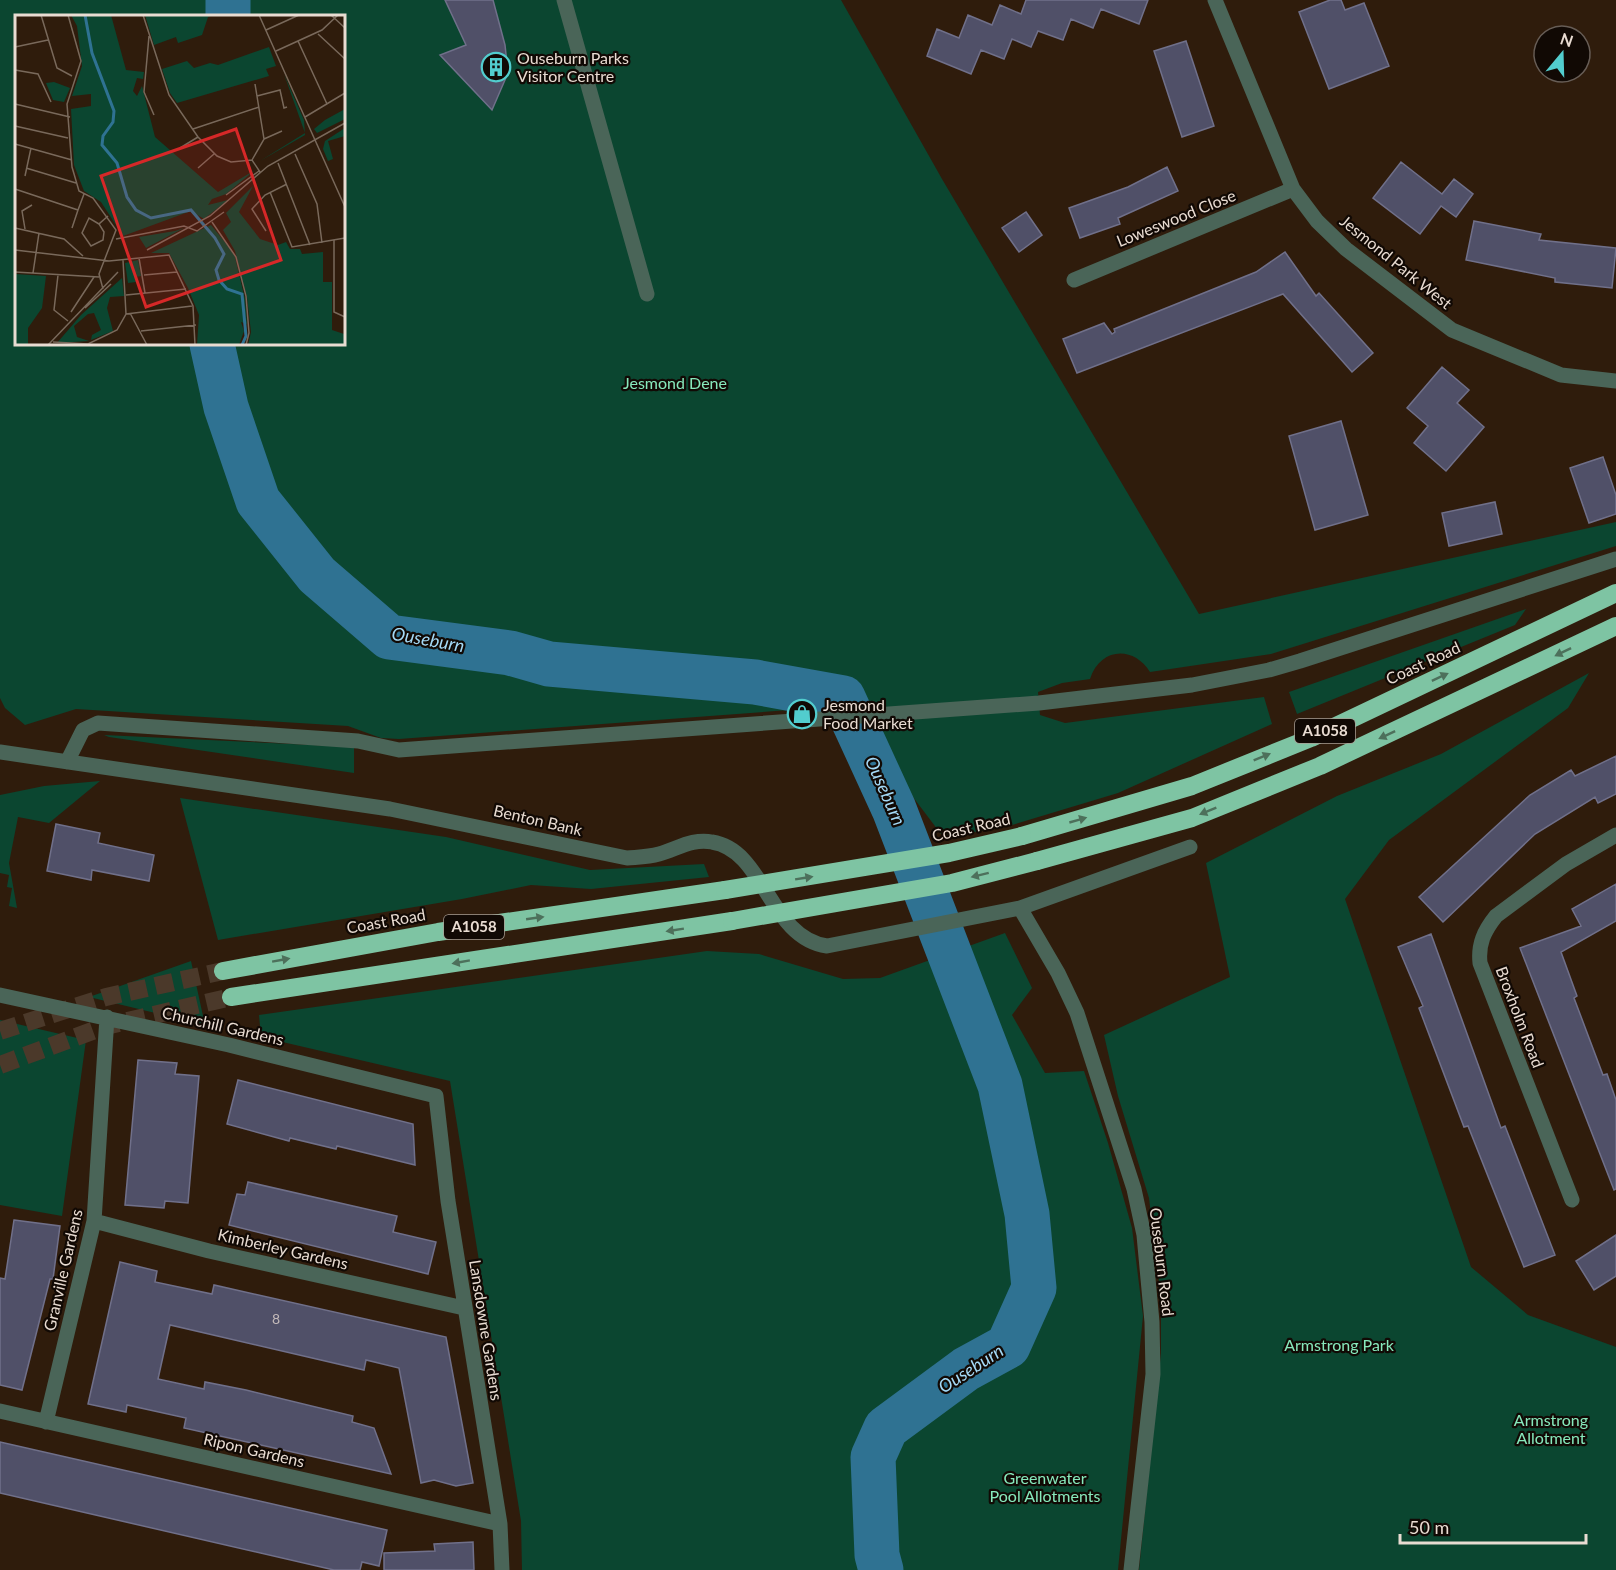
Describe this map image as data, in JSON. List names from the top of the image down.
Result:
{
  "streets": {
    "highway": ["Coast Road", "A1058"],
    "street": [
      "Loweswood Close",
      "Jesmond Park West",
      "Benton Bank",
      "Broxholm Road",
      "Churchill Gardens",
      "Kimberley Gardens",
      "Ouseburn Road",
      "Granville Gardens",
      "Lansdowne Gardens",
      "Ripon Gardens"
    ]
  },
  "crossings": [
    ["Loweswood Close", "Jesmond Park West"],
    ["Benton Bank", "Ouseburn Road"],
    ["Churchill Gardens", "Granville Gardens"],
    ["Churchill Gardens", "Lansdowne Gardens"],
    ["Kimberley Gardens", "Granville Gardens"],
    ["Kimberley Gardens", "Lansdowne Gardens"],
    ["Granville Gardens", "Ripon Gardens"],
    ["Lansdowne Gardens", "Ripon Gardens"]
  ],
  "water": ["Ouseburn"],
  "parks": [
    "Jesmond Dene",
    "Armstrong Park",
    "Armstrong Allotment",
    "Greenwater Pool Allotments"
  ],
  "places": {
    "building": ["Ouseburn Parks Visitor Centre"],
    "shop": ["Jesmond Food Market"]
  },
  "house_numbers": ["8"],
  "scale_bar": "50 m",
  "north": "top"
}
